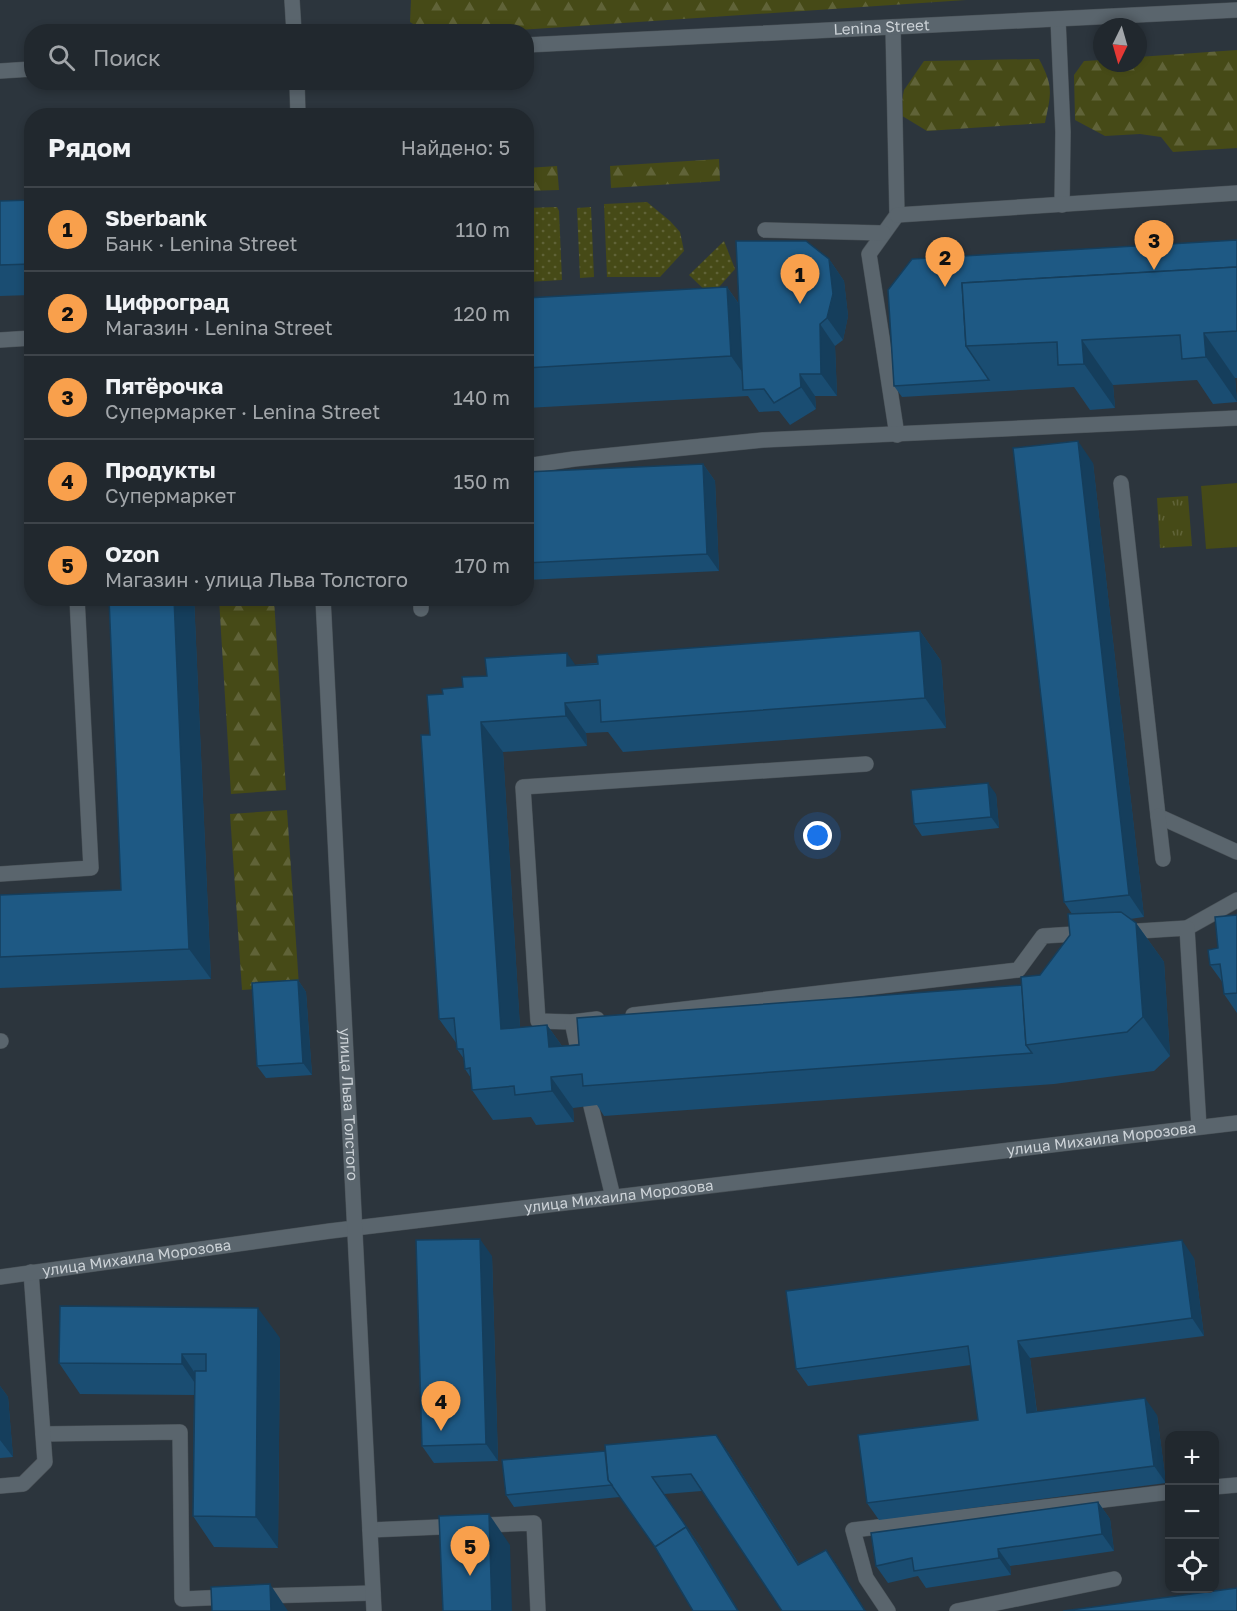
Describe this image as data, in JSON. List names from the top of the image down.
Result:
{
  "streets": {
    "street": ["Lenina Street", "улица Льва Толстого", "улица Михаила Морозова"]
  },
  "crossings": [
    ["улица Льва Толстого", "улица Михаила Морозова"]
  ],
  "north": "bottom",
  "page": {
    "search": "Поиск",
    "heading": ["Рядом", "Найдено: 5"],
    "list": [
      {
        "mark": "1",
        "name": "Sberbank",
        "note": "Банк · Lenina Street",
        "value": "110 m"
      },
      {
        "mark": "2",
        "name": "Цифроград",
        "note": "Магазин · Lenina Street",
        "value": "120 m"
      },
      {
        "mark": "3",
        "name": "Пятёрочка",
        "note": "Супермаркет · Lenina Street",
        "value": "140 m"
      },
      {
        "mark": "4",
        "name": "Продукты",
        "note": "Супермаркет",
        "value": "150 m"
      },
      {
        "mark": "5",
        "name": "Ozon",
        "note": "Магазин · улица Льва Толстого",
        "value": "170 m"
      }
    ],
    "pins": [
      "3",
      "2",
      "1",
      "4",
      "5"
    ],
    "map_buttons": ["+", "−"]
  }
}
